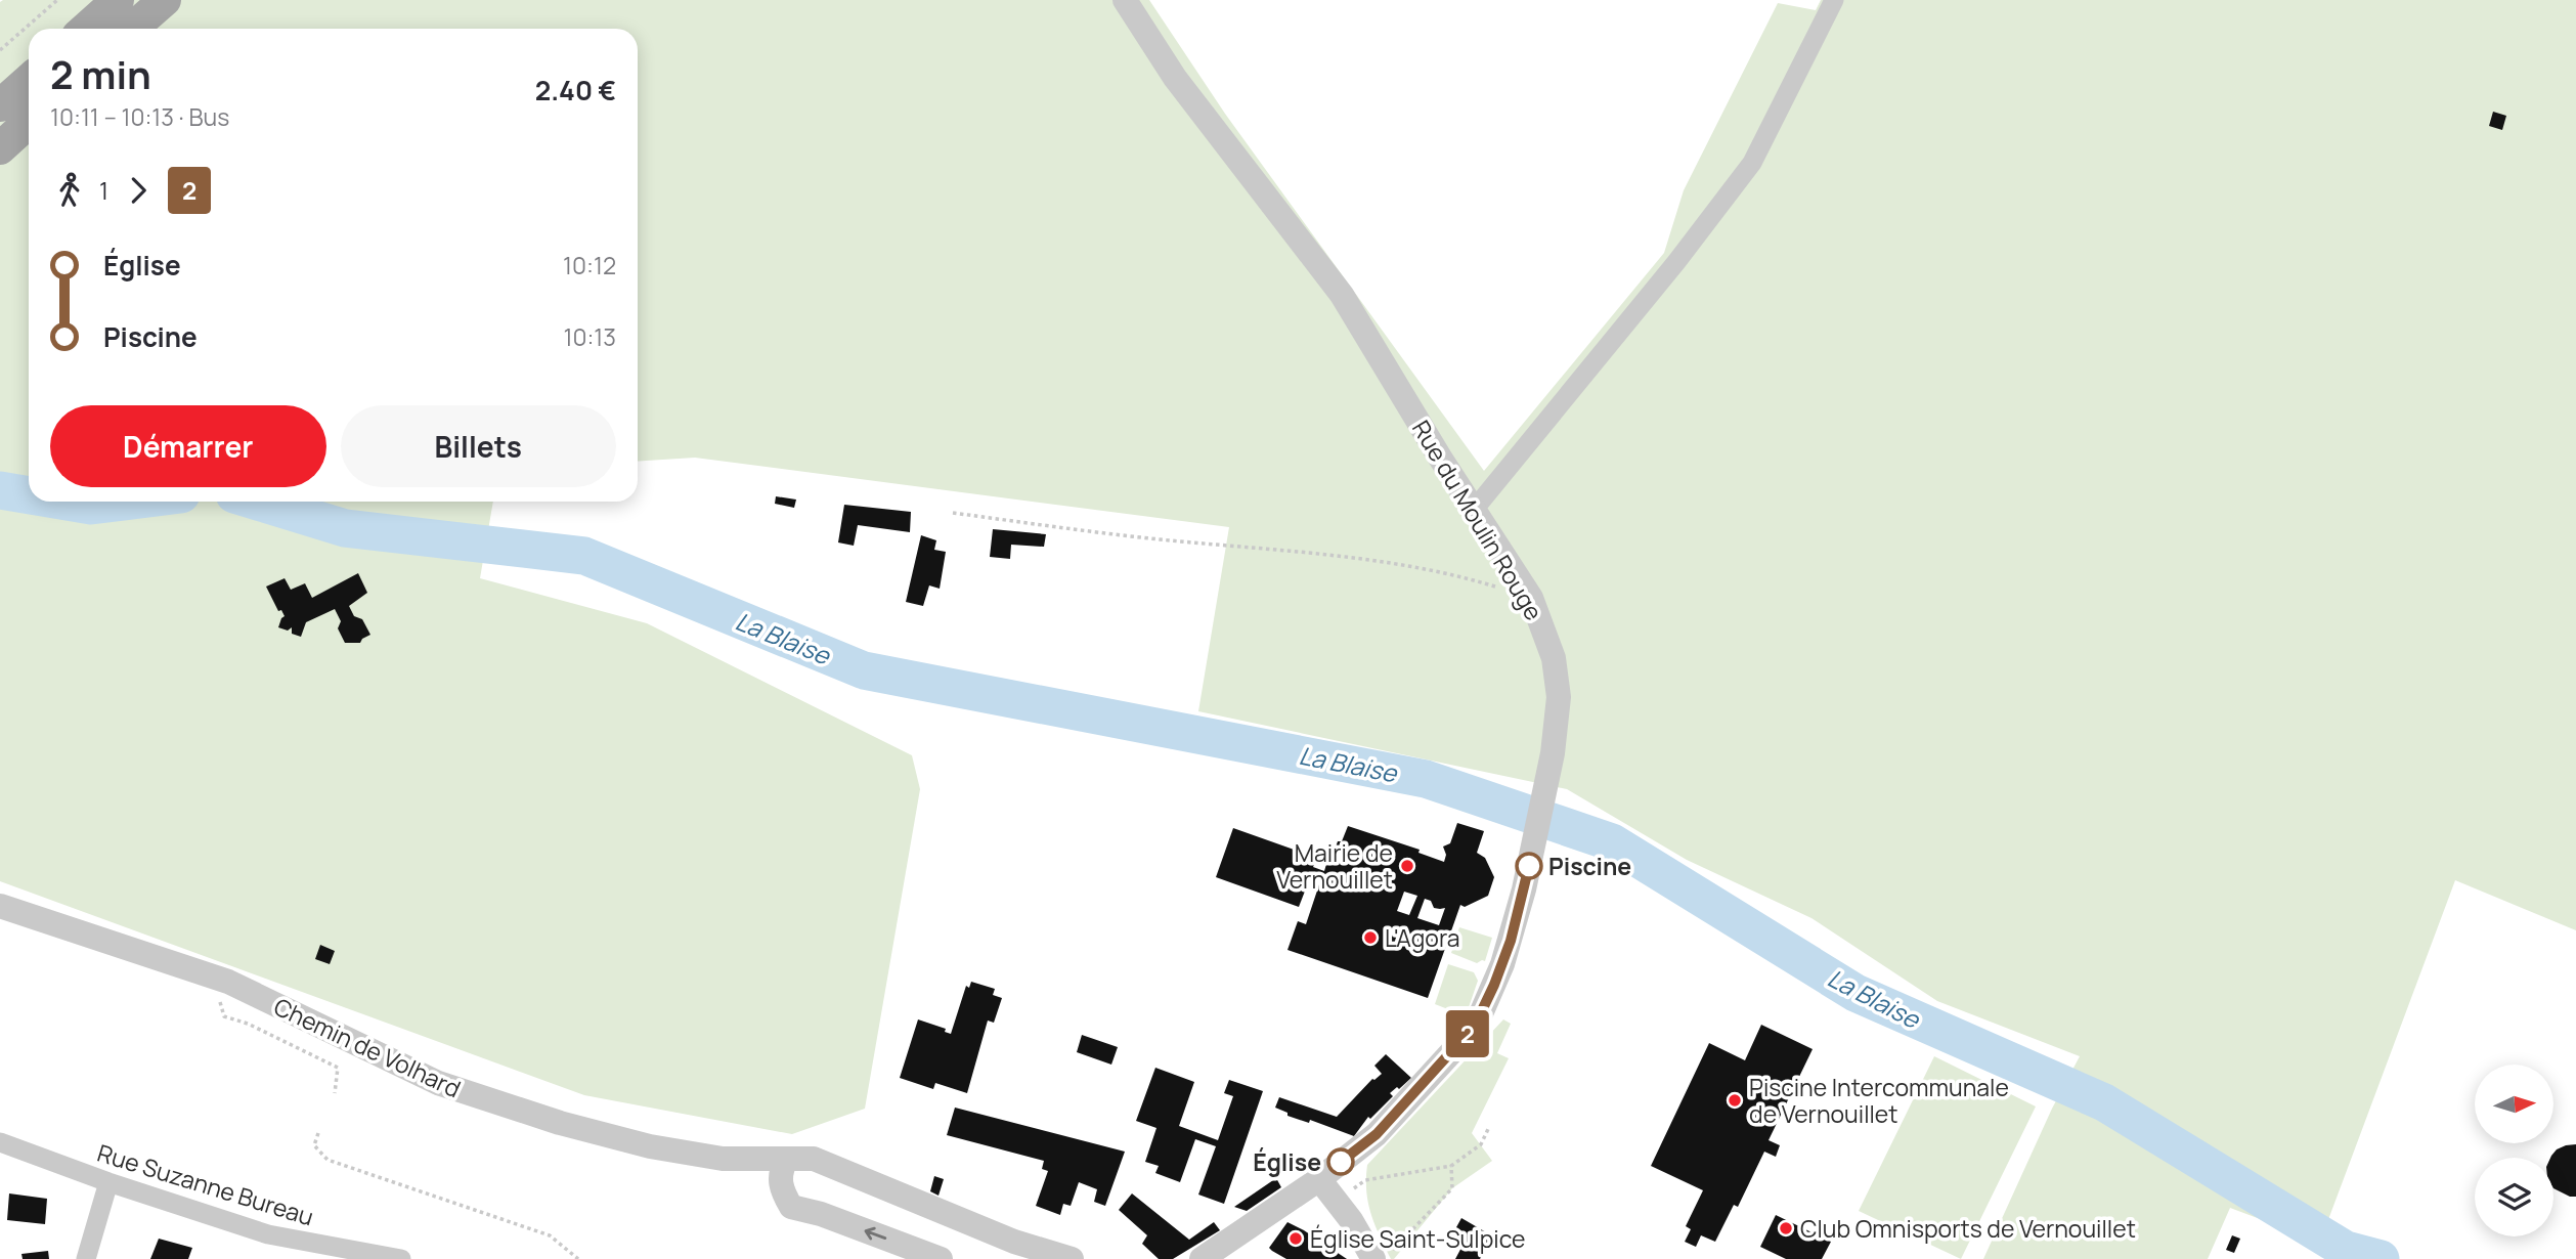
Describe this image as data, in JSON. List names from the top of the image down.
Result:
{
  "streets": {
    "street": ["Rue du Moulin Rouge", "Chemin de Volhard", "Rue Suzanne Bureau"]
  },
  "water": ["La Blaise"],
  "places": [
    "Mairie de Vernouillet",
    "Piscine",
    "L'Agora",
    "Piscine Intercommunale de Vernouillet",
    "Église",
    "Club Omnisports de Vernouillet",
    "Église Saint-Sulpice"
  ],
  "lines": ["bus line 2"],
  "north": "right",
  "page": {
    "on_map": "2",
    "heading": ["2 min", "10:11 – 10:13 · Bus", "2.40 €"],
    "legs": ["1", "2"],
    "list": [
      {
        "name": "Église",
        "value": "10:12"
      },
      {
        "name": "Piscine",
        "value": "10:13"
      }
    ],
    "buttons": ["Démarrer", "Billets"]
  }
}
